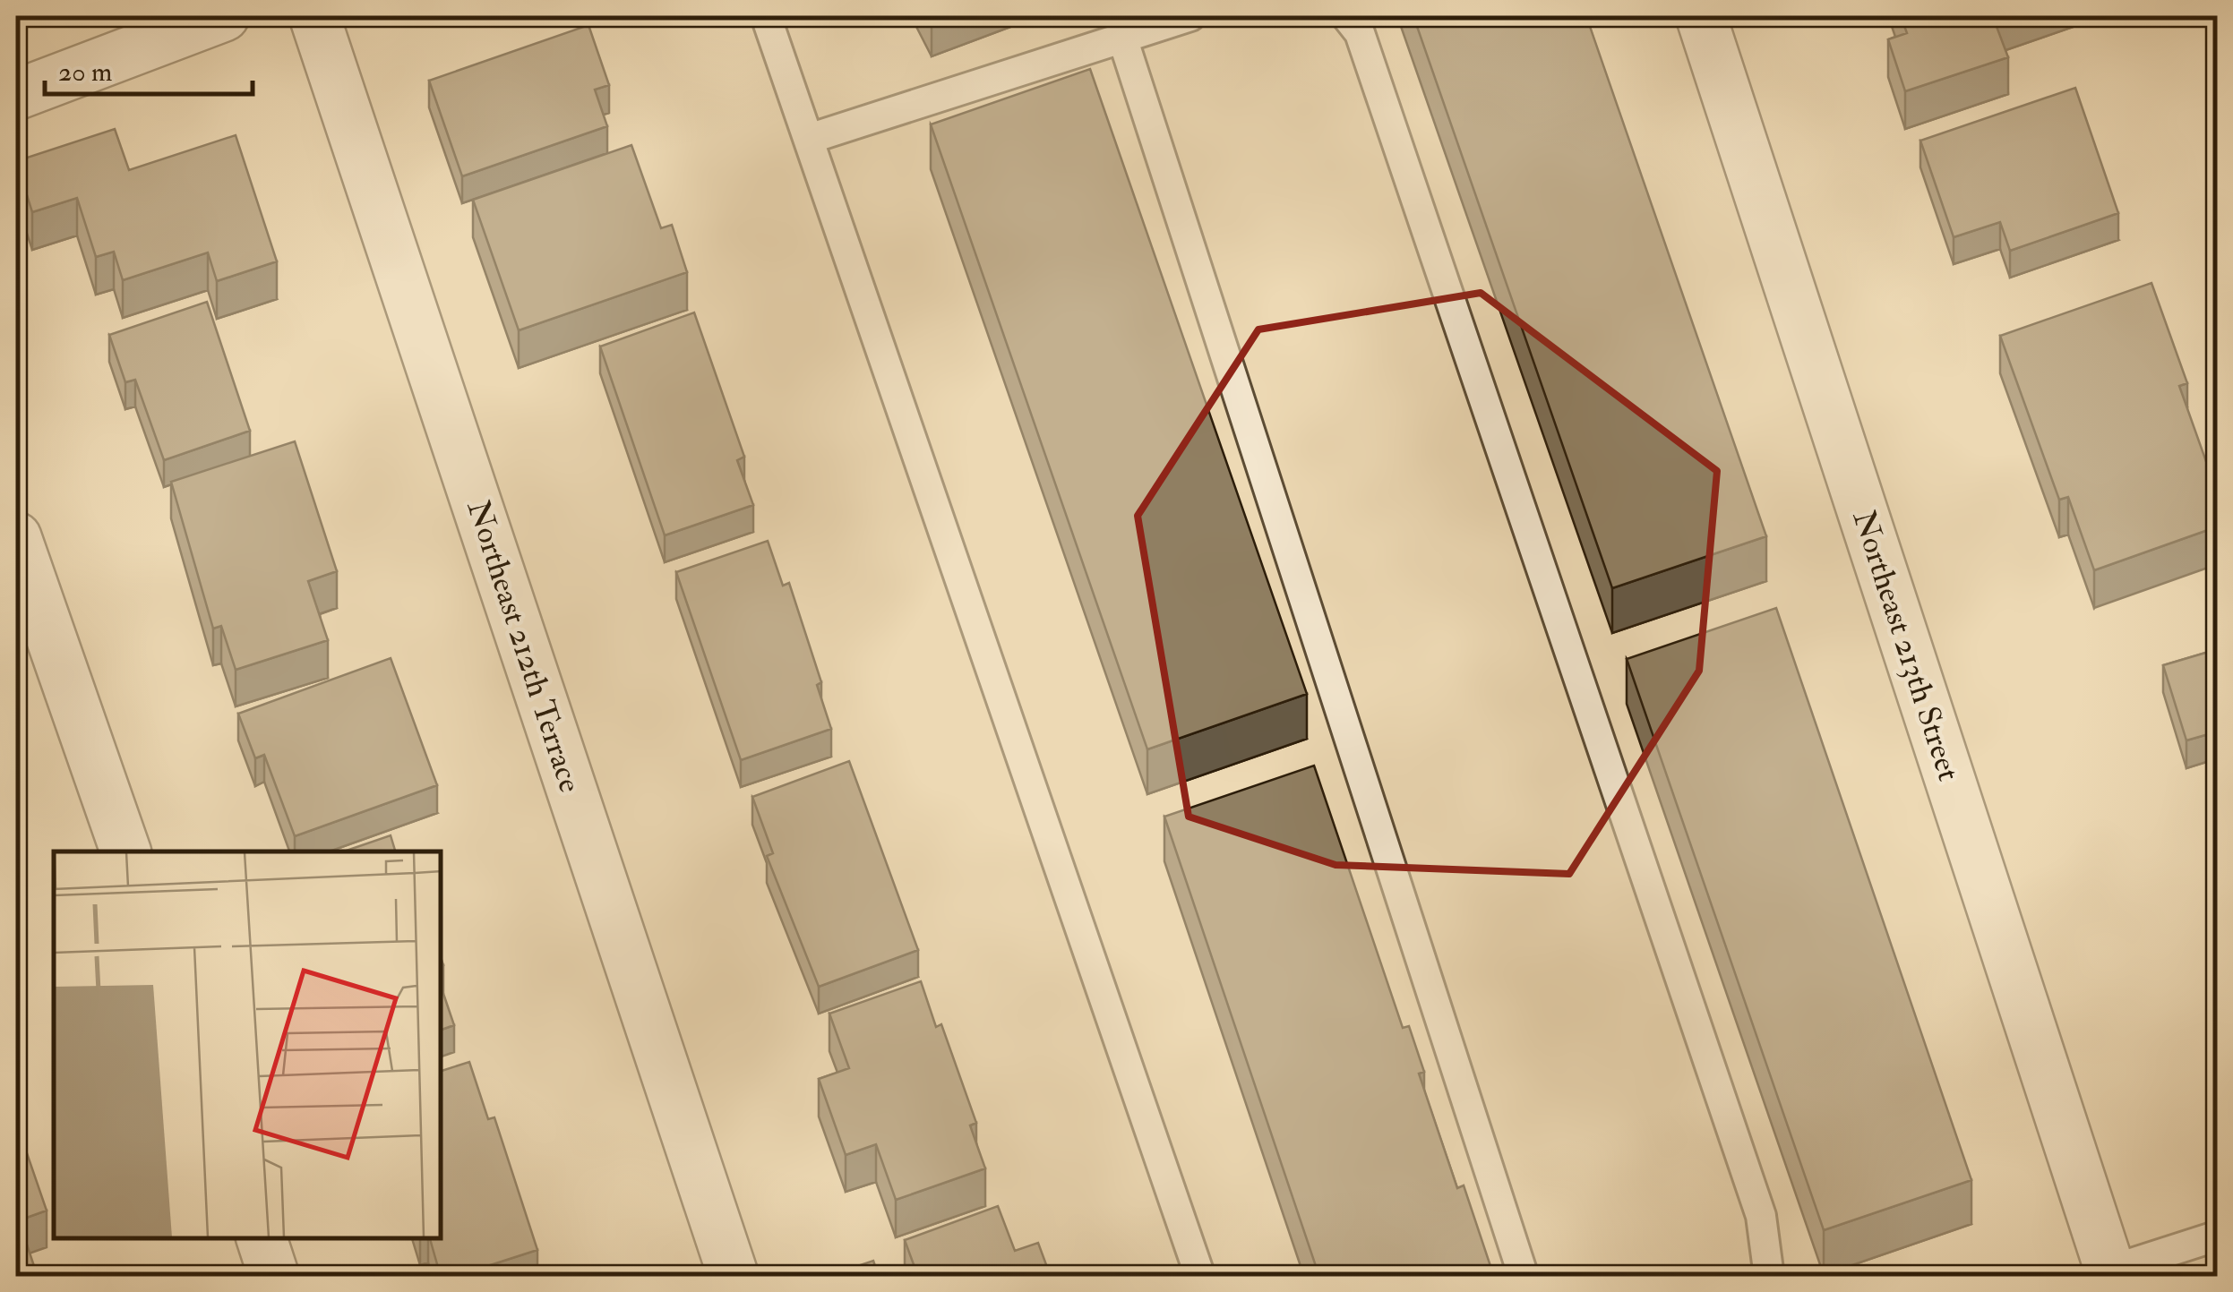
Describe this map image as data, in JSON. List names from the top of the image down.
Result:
{
  "streets": {
    "street": ["Northeast 213th Street", "Northeast 212th Terrace"]
  },
  "scale_bar": "20 m"
}
